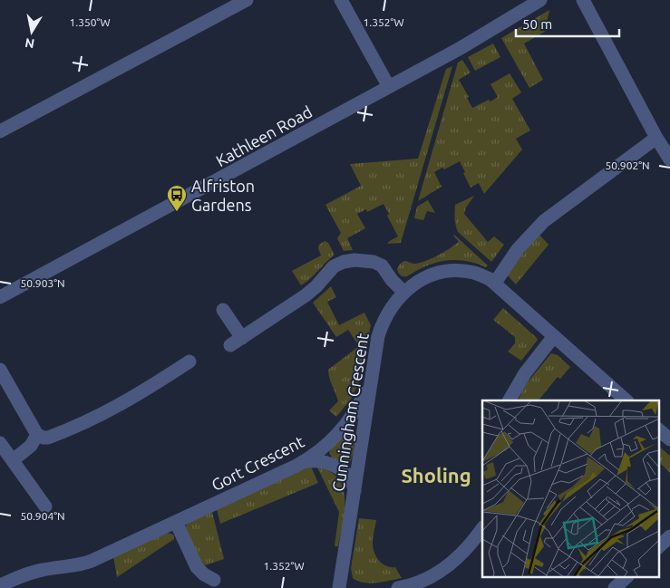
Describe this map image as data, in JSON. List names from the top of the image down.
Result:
{
  "streets": {
    "street": ["Kathleen Road", "Cunningham Crescent", "Gort Crescent"]
  },
  "crossings": [
    ["Cunningham Crescent", "Gort Crescent"]
  ],
  "districts": ["Sholing"],
  "places": {
    "bus stop": ["Alfriston Gardens"]
  },
  "scale_bar": "50 m",
  "north": "bottom",
  "coordinates": [
    "1.350°W",
    "1.352°W",
    "50.902°N",
    "50.903°N",
    "50.904°N"
  ]
}
